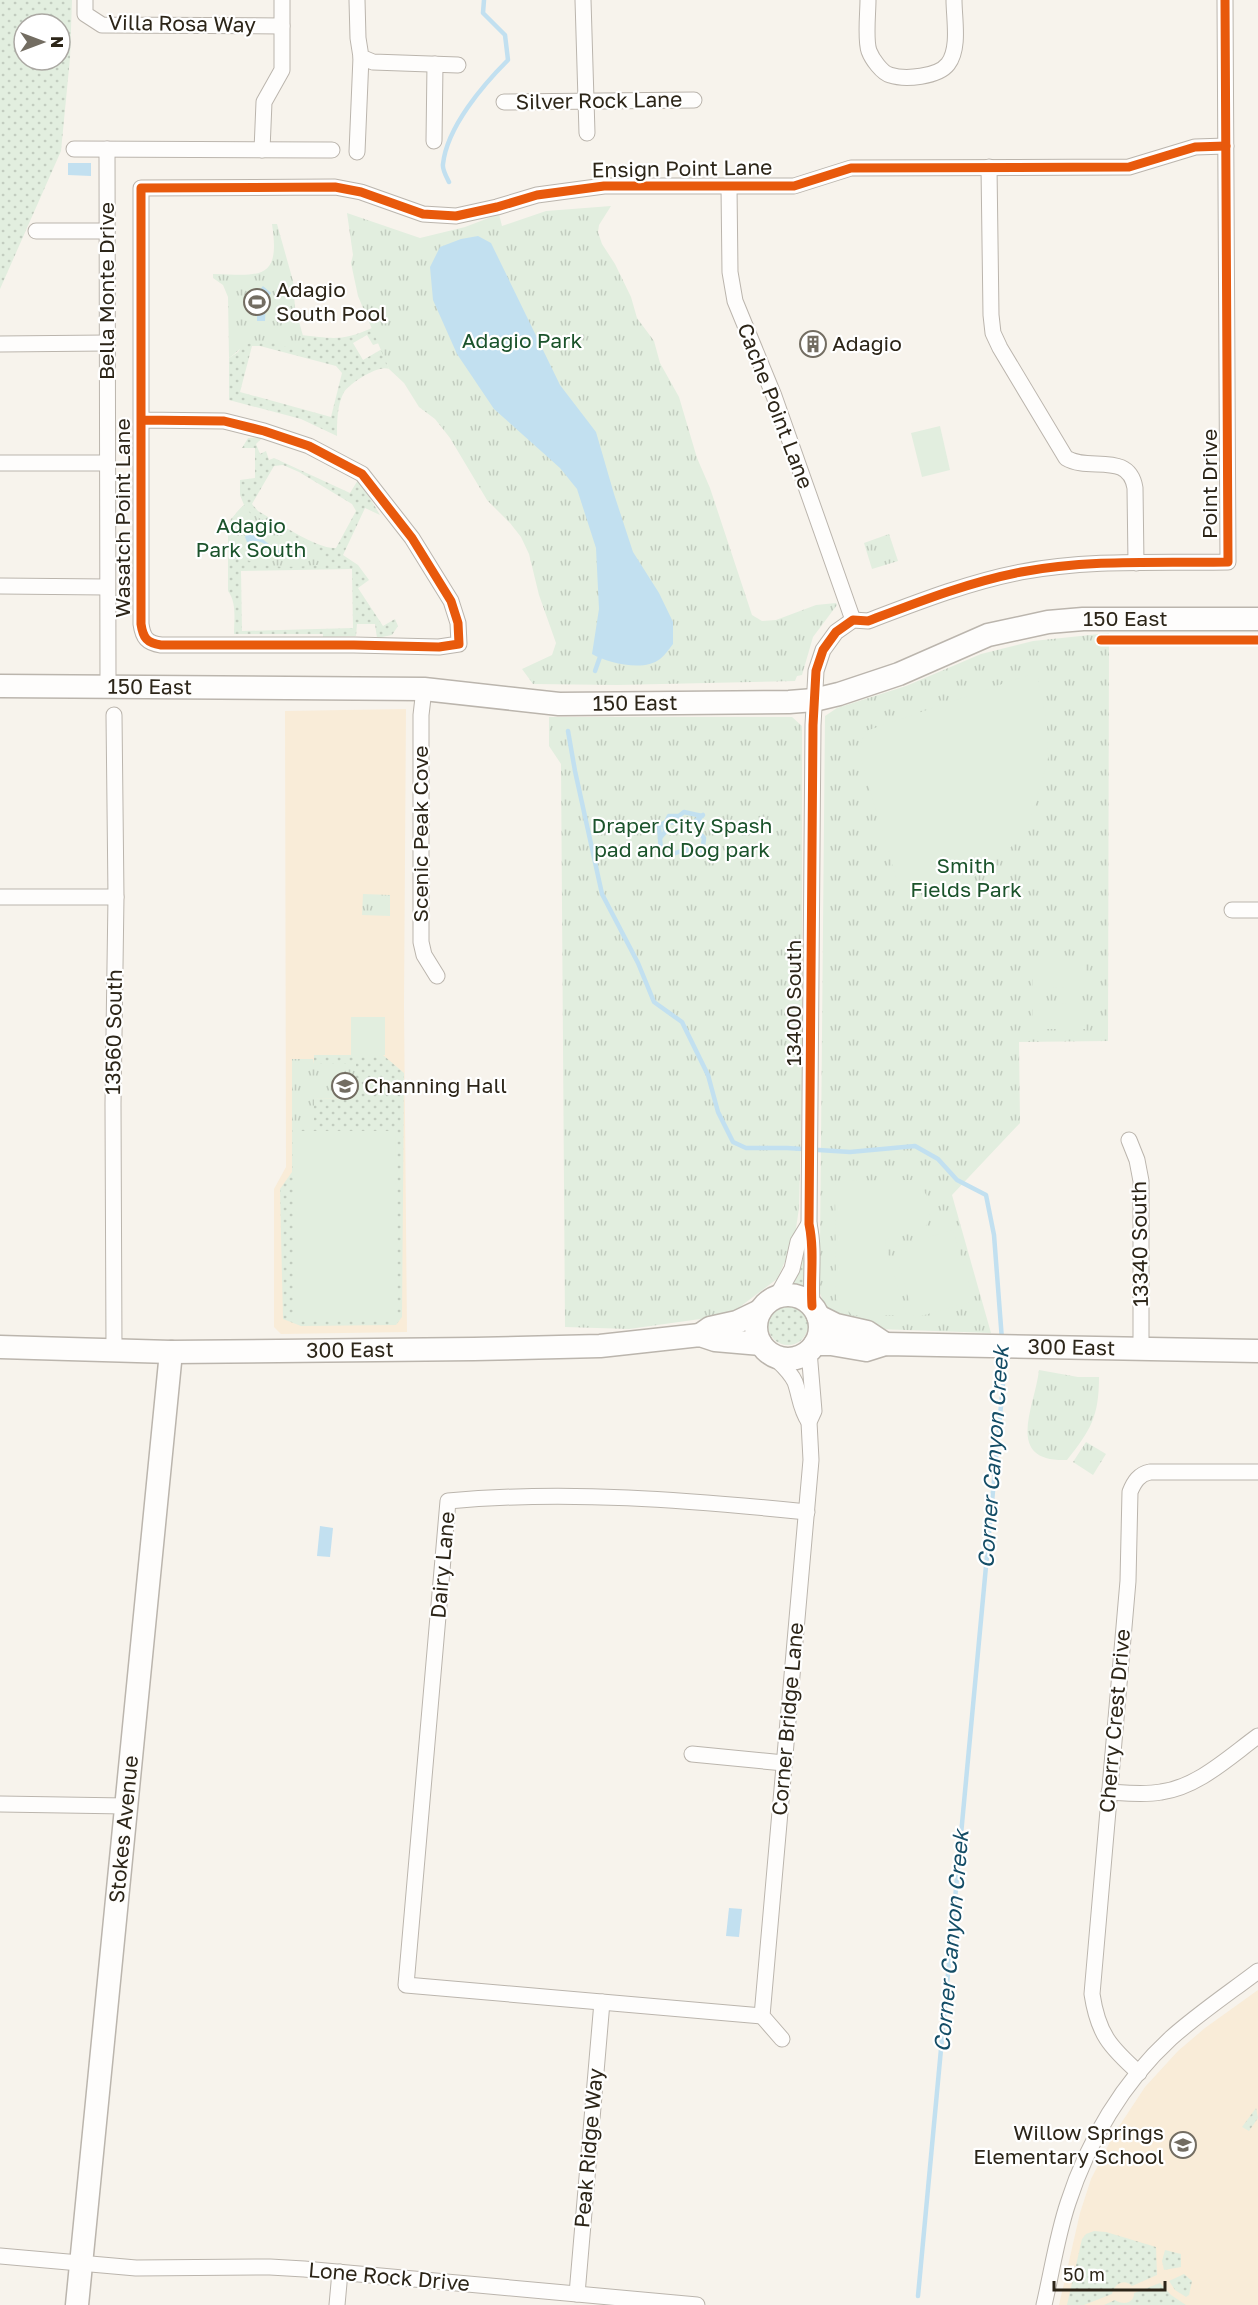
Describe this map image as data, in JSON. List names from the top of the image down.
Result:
{
  "streets": {
    "street": [
      "Villa Rosa Way",
      "Silver Rock Lane",
      "Ensign Point Lane",
      "Bella Monte Drive",
      "Cache Point Lane",
      "Point Drive",
      "Wasatch Point Lane",
      "150 East",
      "Scenic Peak Cove",
      "13400 South",
      "13560 South",
      "13340 South",
      "300 East",
      "Dairy Lane",
      "Corner Bridge Lane",
      "Cherry Crest Drive",
      "Stokes Avenue",
      "Peak Ridge Way",
      "Lone Rock Drive"
    ]
  },
  "crossings": [
    ["Ensign Point Lane", "Cache Point Lane"],
    ["Ensign Point Lane", "Point Drive"],
    ["Ensign Point Lane", "Wasatch Point Lane"],
    ["Bella Monte Drive", "150 East"],
    ["Cache Point Lane", "Point Drive"],
    ["150 East", "Scenic Peak Cove"],
    ["150 East", "13400 South"],
    ["13400 South", "300 East"],
    ["13400 South", "Corner Bridge Lane"],
    ["13560 South", "300 East"],
    ["13340 South", "300 East"],
    ["300 East", "Corner Bridge Lane"],
    ["300 East", "Stokes Avenue"],
    ["Dairy Lane", "Corner Bridge Lane"],
    ["Dairy Lane", "Peak Ridge Way"],
    ["Stokes Avenue", "Lone Rock Drive"],
    ["Peak Ridge Way", "Lone Rock Drive"]
  ],
  "water": ["Corner Canyon Creek"],
  "parks": [
    "Adagio Park",
    "Adagio Park South",
    "Draper City Spash pad and Dog park",
    "Smith Fields Park"
  ],
  "places": {
    "sports": ["Adagio South Pool"],
    "building": ["Adagio"],
    "school or university": ["Channing Hall", "Willow Springs Elementary School"]
  },
  "scale_bar": "50 m",
  "north": "right"
}
